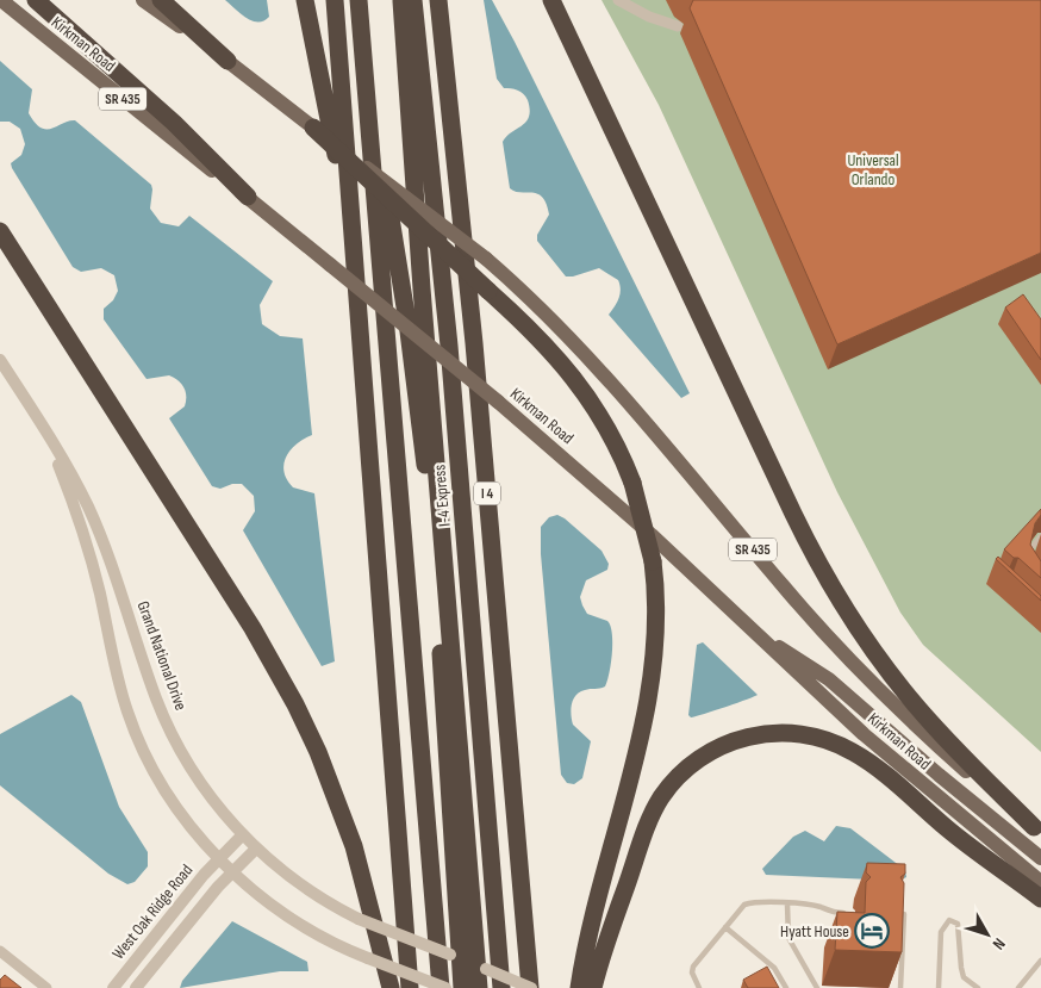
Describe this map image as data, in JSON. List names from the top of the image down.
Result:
{
  "streets": {
    "highway": ["I 4", "I-4 Express"],
    "main road": ["Kirkman Road", "SR 435"],
    "street": ["Grand National Drive", "West Oak Ridge Road"]
  },
  "crossings": [
    ["I 4", "Grand National Drive"],
    ["Grand National Drive", "West Oak Ridge Road"]
  ],
  "parks": ["Universal Orlando"],
  "places": {
    "hotel": ["Hyatt House"]
  },
  "north": "bottom right"
}
